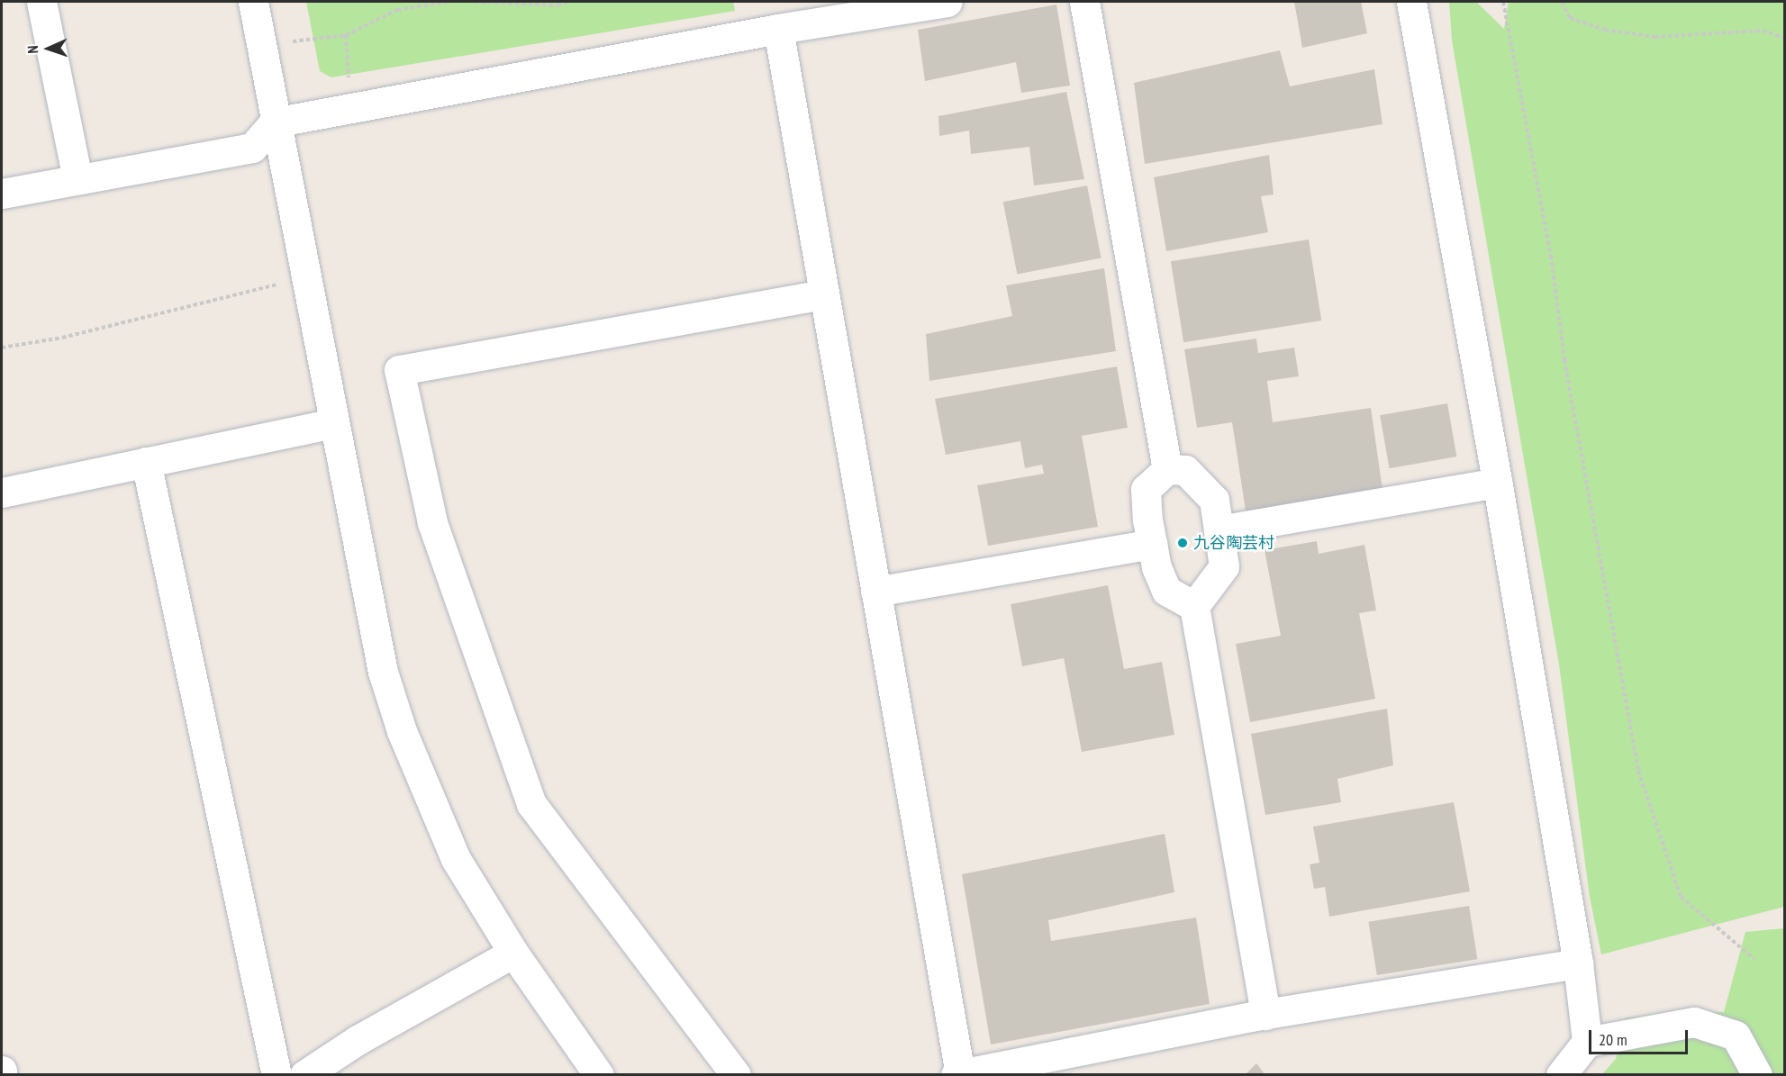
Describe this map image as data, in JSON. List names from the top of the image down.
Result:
{
  "places": ["九谷陶芸村"],
  "scale_bar": "20 m",
  "north": "left"
}
